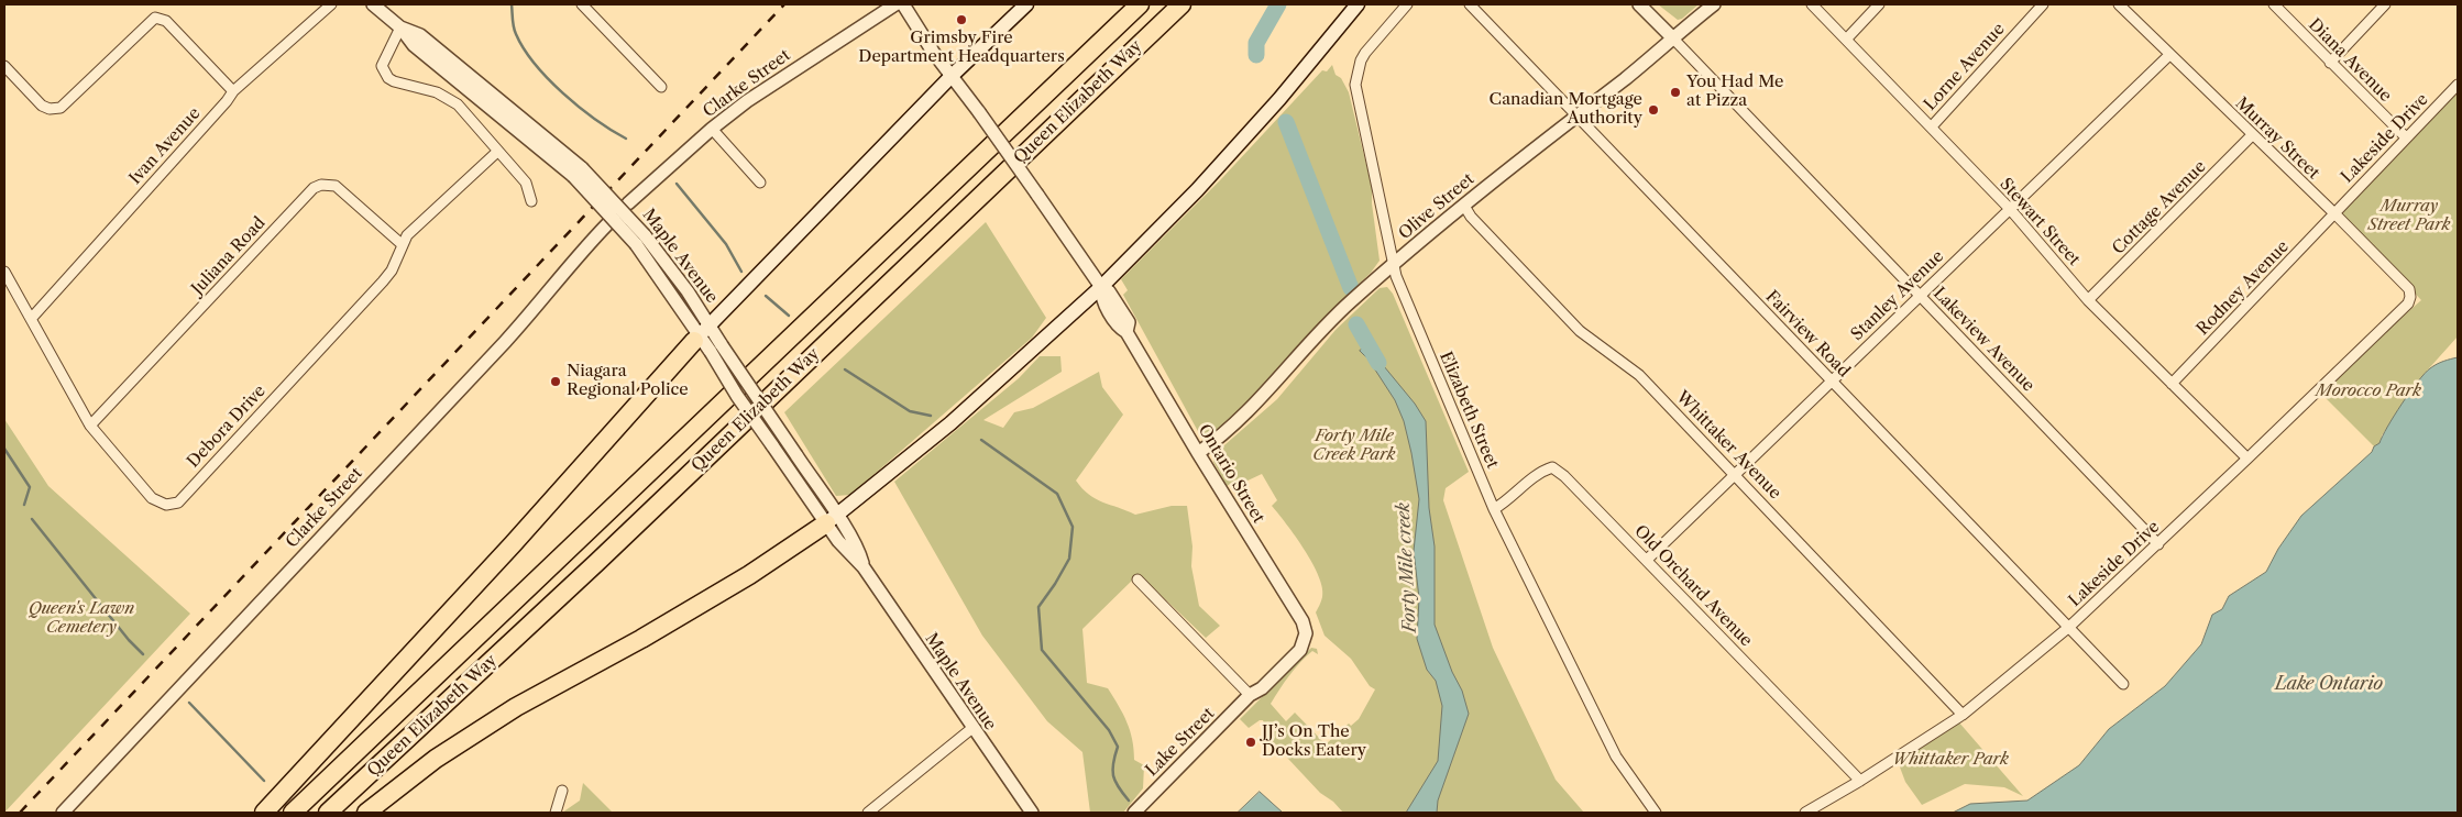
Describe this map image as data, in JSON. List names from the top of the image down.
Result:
{
  "streets": {
    "highway": ["Queen Elizabeth Way"],
    "street": [
      "Diana Avenue",
      "Lorne Avenue",
      "Clarke Street",
      "Murray Street",
      "Lakeside Drive",
      "Ivan Avenue",
      "Olive Street",
      "Cottage Avenue",
      "Stewart Street",
      "Juliana Road",
      "Maple Avenue",
      "Rodney Avenue",
      "Stanley Avenue",
      "Fairview Road",
      "Lakeview Avenue",
      "Elizabeth Street",
      "Debora Drive",
      "Whittaker Avenue",
      "Ontario Street",
      "Old Orchard Avenue",
      "Lake Street"
    ]
  },
  "crossings": [
    ["Diana Avenue", "Lakeside Drive"],
    ["Lorne Avenue", "Stewart Street"],
    ["Murray Street", "Lakeside Drive"],
    ["Murray Street", "Cottage Avenue"],
    ["Murray Street", "Rodney Avenue"],
    ["Murray Street", "Stanley Avenue"],
    ["Lakeside Drive", "Stewart Street"],
    ["Lakeside Drive", "Rodney Avenue"],
    ["Lakeside Drive", "Fairview Road"],
    ["Lakeside Drive", "Lakeview Avenue"],
    ["Lakeside Drive", "Whittaker Avenue"],
    ["Lakeside Drive", "Old Orchard Avenue"],
    ["Ivan Avenue", "Debora Drive"],
    ["Olive Street", "Fairview Road"],
    ["Olive Street", "Lakeview Avenue"],
    ["Olive Street", "Elizabeth Street"],
    ["Olive Street", "Whittaker Avenue"],
    ["Olive Street", "Ontario Street"],
    ["Cottage Avenue", "Stewart Street"],
    ["Stewart Street", "Rodney Avenue"],
    ["Stewart Street", "Stanley Avenue"],
    ["Juliana Road", "Debora Drive"],
    ["Stanley Avenue", "Fairview Road"],
    ["Stanley Avenue", "Lakeview Avenue"],
    ["Stanley Avenue", "Whittaker Avenue"],
    ["Stanley Avenue", "Old Orchard Avenue"],
    ["Elizabeth Street", "Old Orchard Avenue"],
    ["Ontario Street", "Lake Street"]
  ],
  "water": ["Forty Mile creek", "Lake Ontario"],
  "parks": [
    "Murray Street Park",
    "Morocco Park",
    "Forty Mile Creek Park",
    "Queen's Lawn Cemetery",
    "Whittaker Park"
  ],
  "places": [
    "Grimsby Fire Department Headquarters",
    "You Had Me at Pizza",
    "Canadian Mortgage Authority",
    "Niagara Regional Police",
    "JJ’s On The Docks Eatery"
  ]
}
